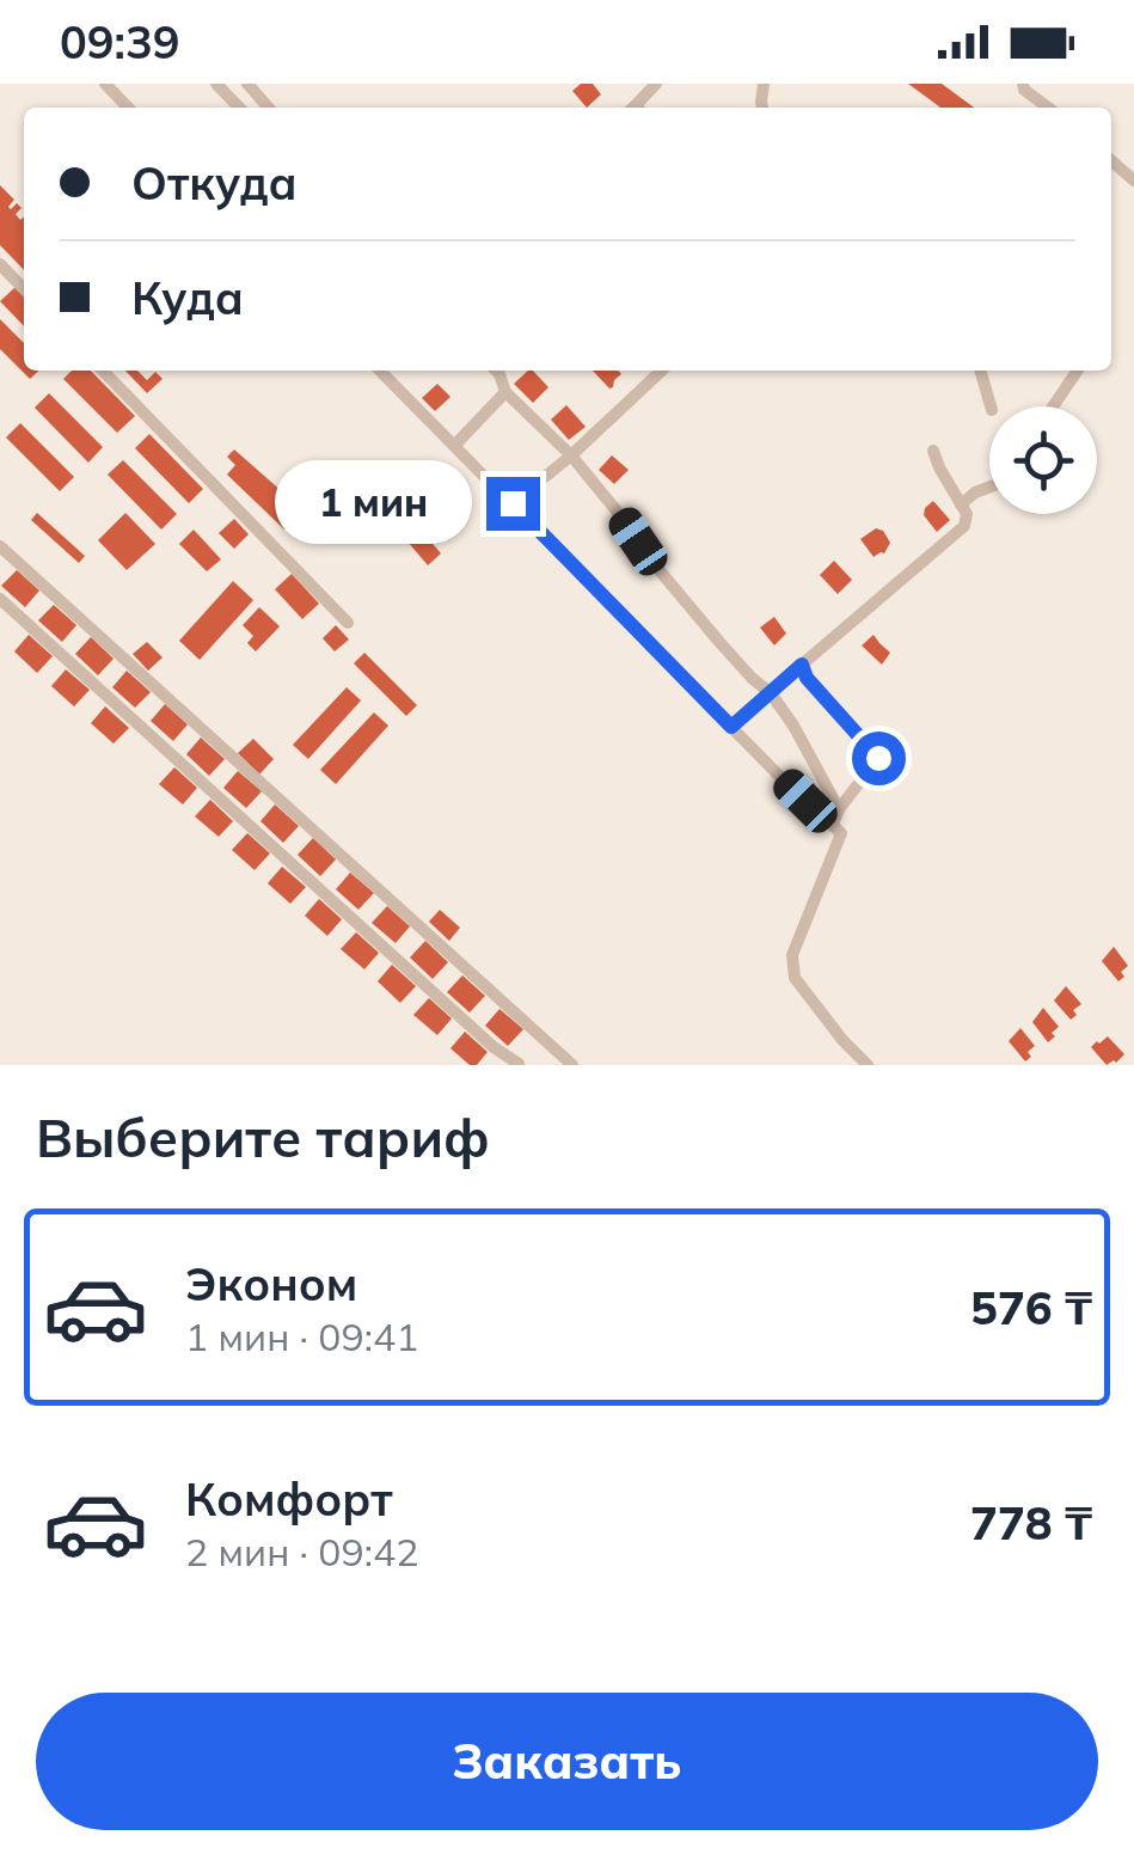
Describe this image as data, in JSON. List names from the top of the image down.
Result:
{
  "page": {
    "status": "09:39",
    "banner": ["Откуда", "Куда"],
    "bubble": "1 мин",
    "heading": "Выберите тариф",
    "list": [
      {
        "name": "Эконом",
        "note": "1 мин · 09:41",
        "value": "576 ₸"
      },
      {
        "name": "Комфорт",
        "note": "2 мин · 09:42",
        "value": "778 ₸"
      }
    ],
    "buttons": "Заказать"
  }
}
